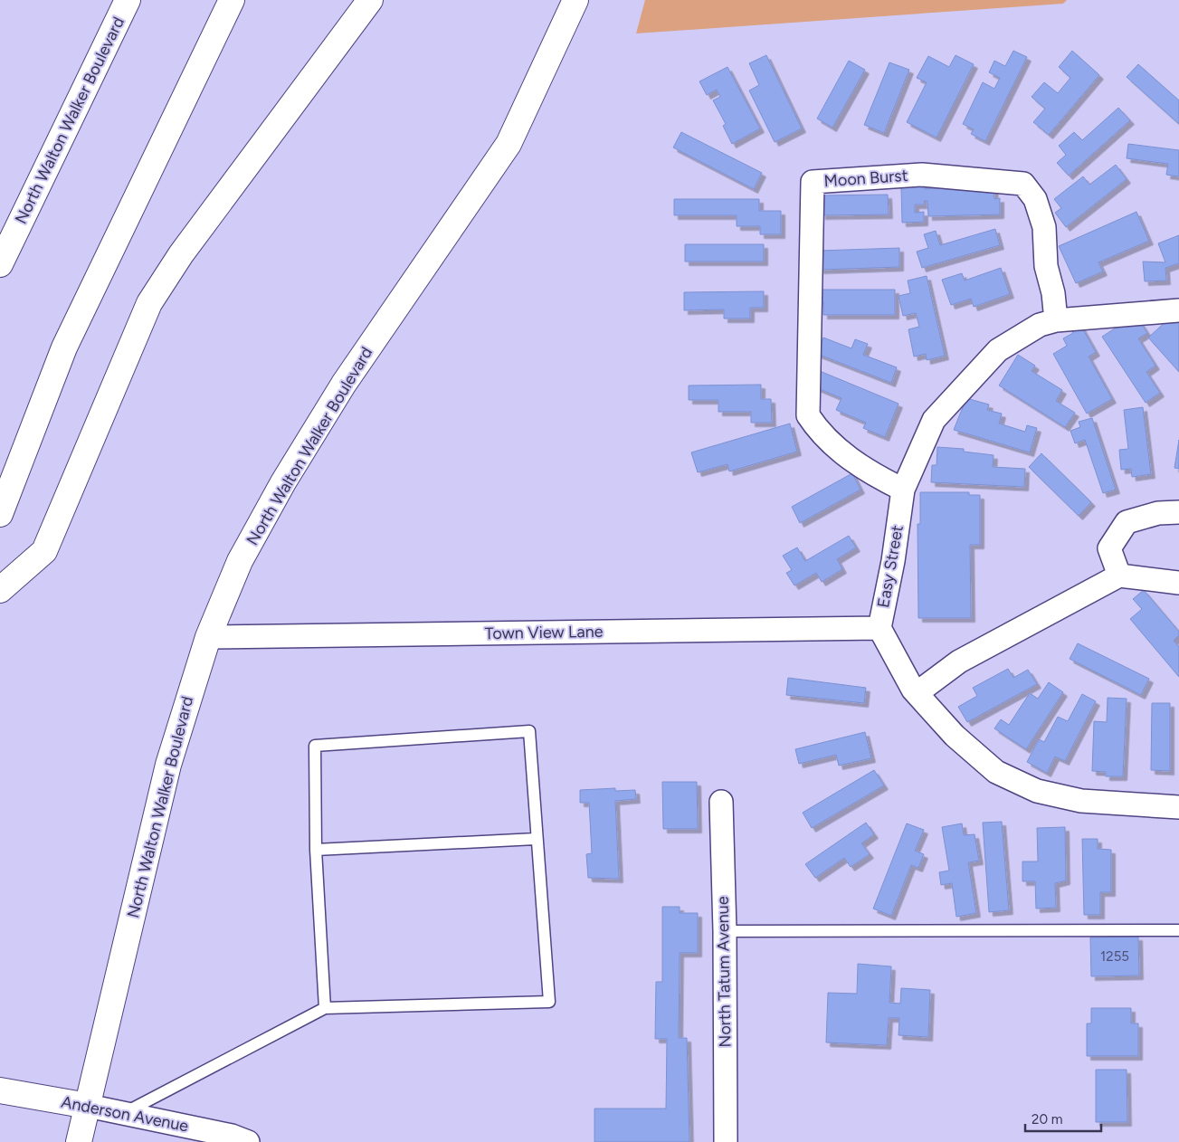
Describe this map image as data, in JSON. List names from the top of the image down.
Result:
{
  "streets": {
    "main road": ["North Walton Walker Boulevard", "Anderson Avenue"],
    "street": [
      "Moon Burst",
      "Easy Street",
      "Town View Lane",
      "North Tatum Avenue"
    ]
  },
  "crossings": [
    ["North Walton Walker Boulevard", "Town View Lane"],
    ["North Walton Walker Boulevard", "Anderson Avenue"],
    ["Moon Burst", "Easy Street"],
    ["Easy Street", "Town View Lane"]
  ],
  "house_numbers": ["1255"],
  "scale_bar": "20 m"
}
